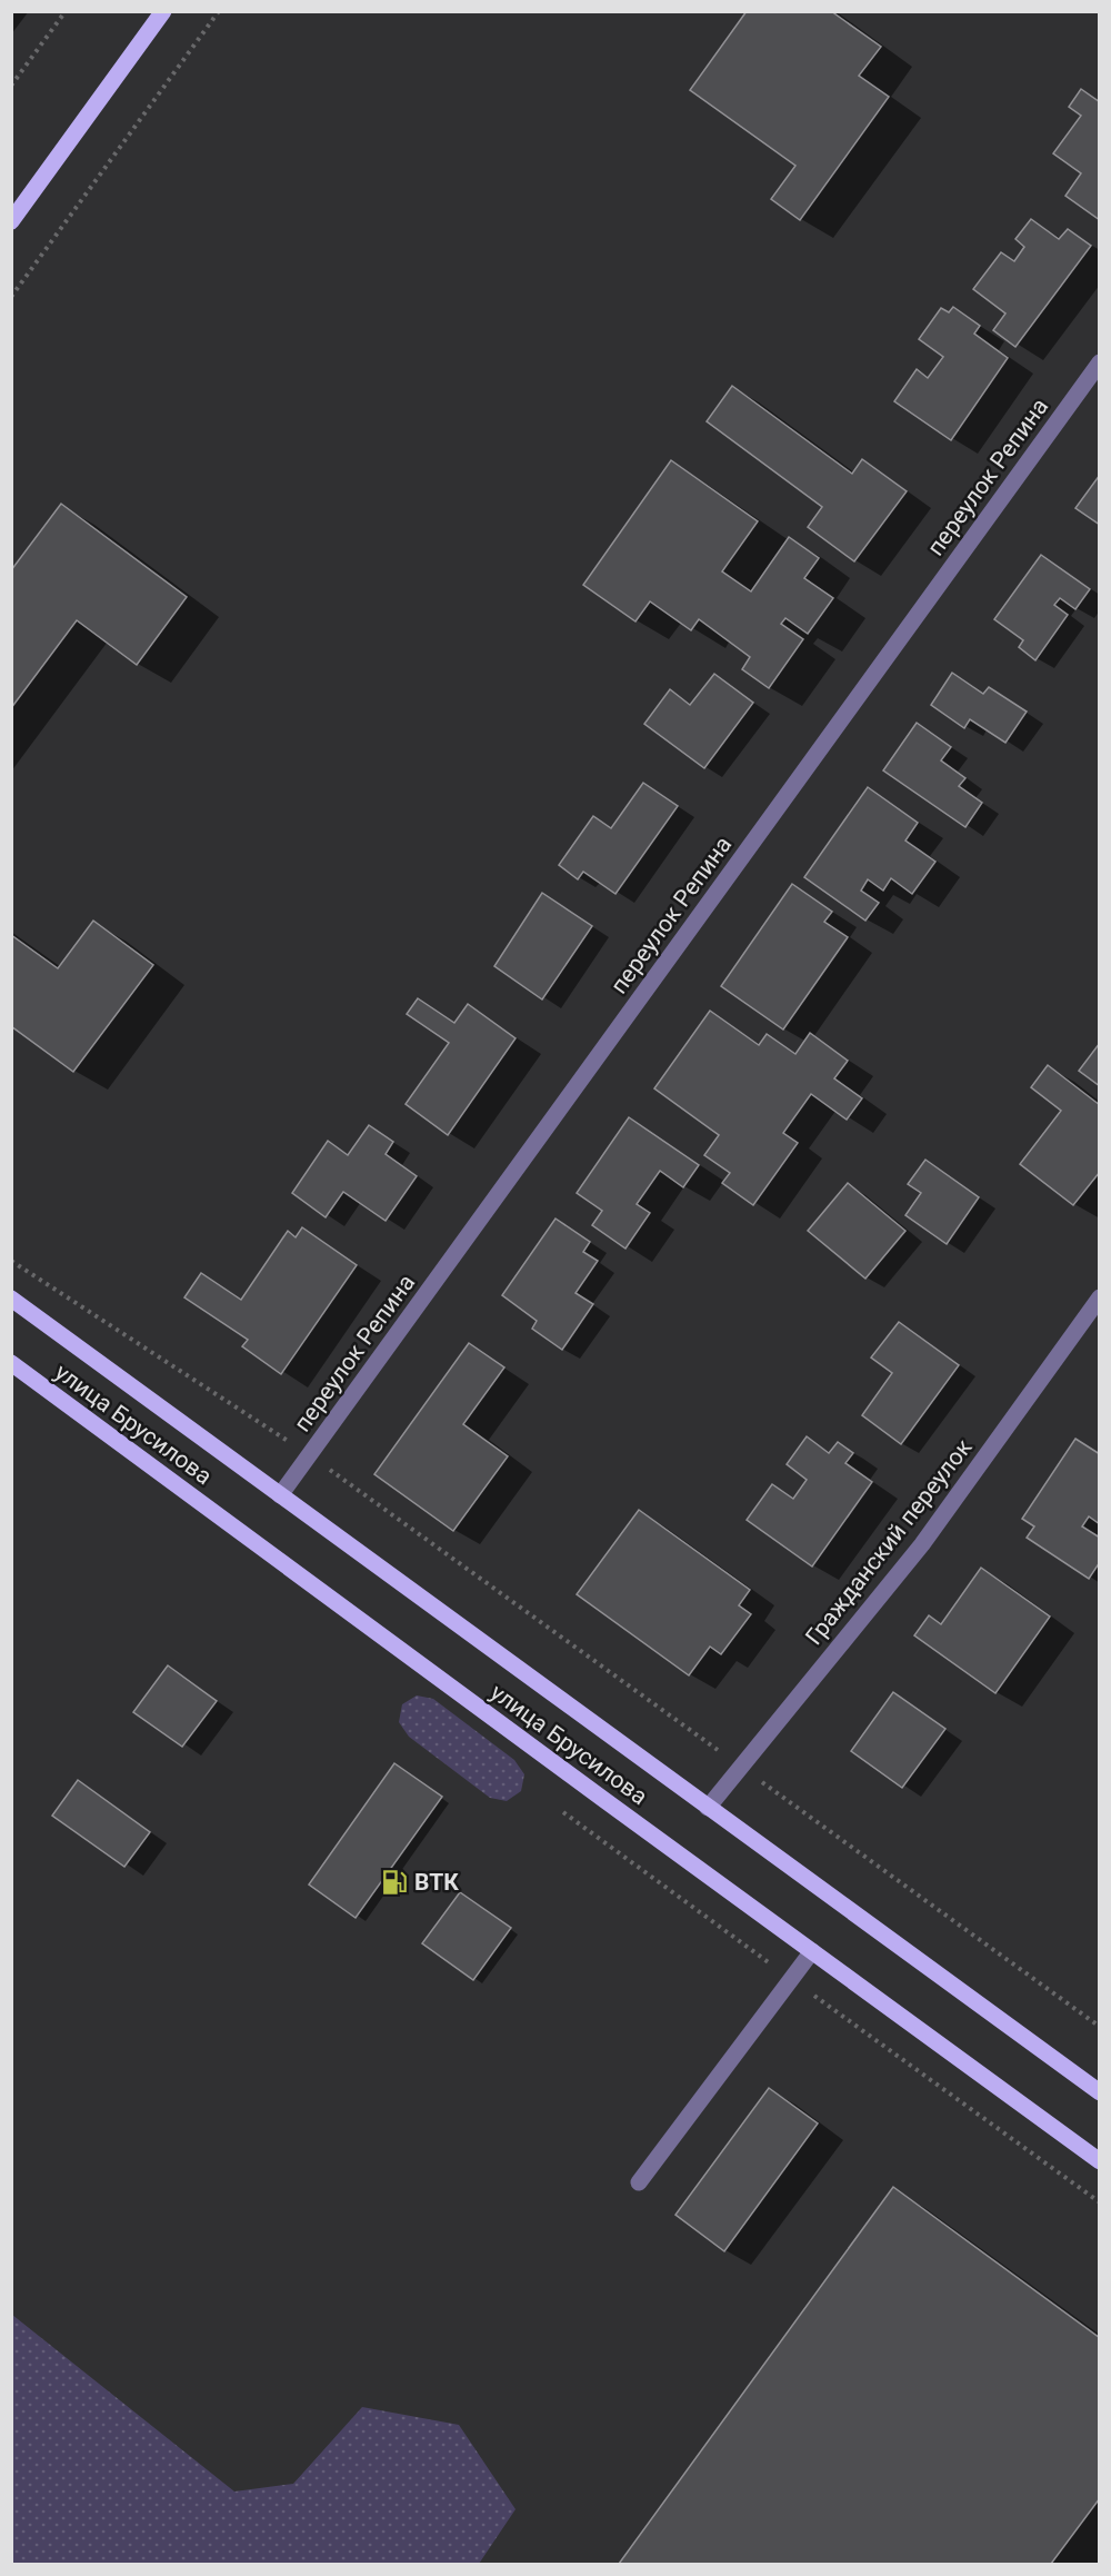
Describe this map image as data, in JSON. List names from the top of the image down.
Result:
{
  "streets": {
    "main road": ["улица Брусилова"],
    "street": ["переулок Репина", "Гражданский переулок"]
  },
  "crossings": [
    ["переулок Репина", "улица Брусилова"],
    ["улица Брусилова", "Гражданский переулок"]
  ],
  "places": {
    "fuel station": ["ВТК"]
  }
}
